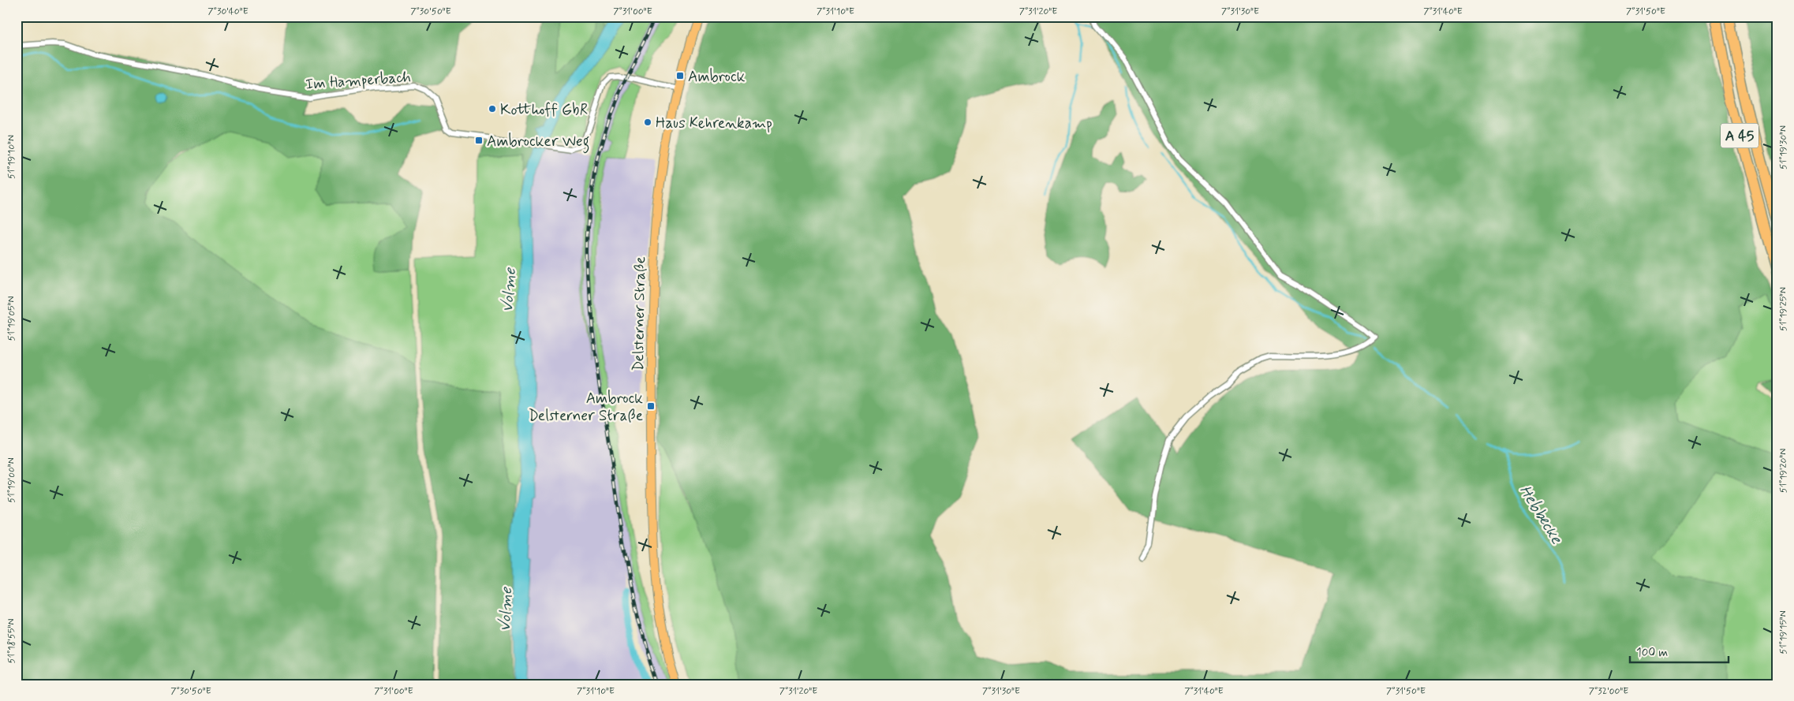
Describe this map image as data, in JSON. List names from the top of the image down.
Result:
{
  "streets": {
    "highway": ["A 45"],
    "main road": ["Delsterner Straße"],
    "street": ["Im Hamperbach"]
  },
  "crossings": [
    ["Im Hamperbach", "Delsterner Straße"]
  ],
  "water": ["Volme", "Hebbecke"],
  "places": {
    "transit": ["Ambrock", "Ambrocker Weg", "Ambrock Delsterner Straße"],
    "other": ["Kotthoff GbR", "Haus Kehrenkamp"]
  },
  "scale_bar": "100 m",
  "coordinates": [
    "7°30'40\"E",
    "7°30'50\"E",
    "7°31'00\"E",
    "7°31'10\"E",
    "7°31'20\"E",
    "7°31'30\"E",
    "7°31'40\"E",
    "7°31'50\"E",
    "51°19'30\"N",
    "51°19'10\"N",
    "51°19'25\"N",
    "51°19'05\"N",
    "51°19'20\"N",
    "51°19'00\"N",
    "51°19'15\"N",
    "51°18'55\"N",
    "7°32'00\"E"
  ]
}
